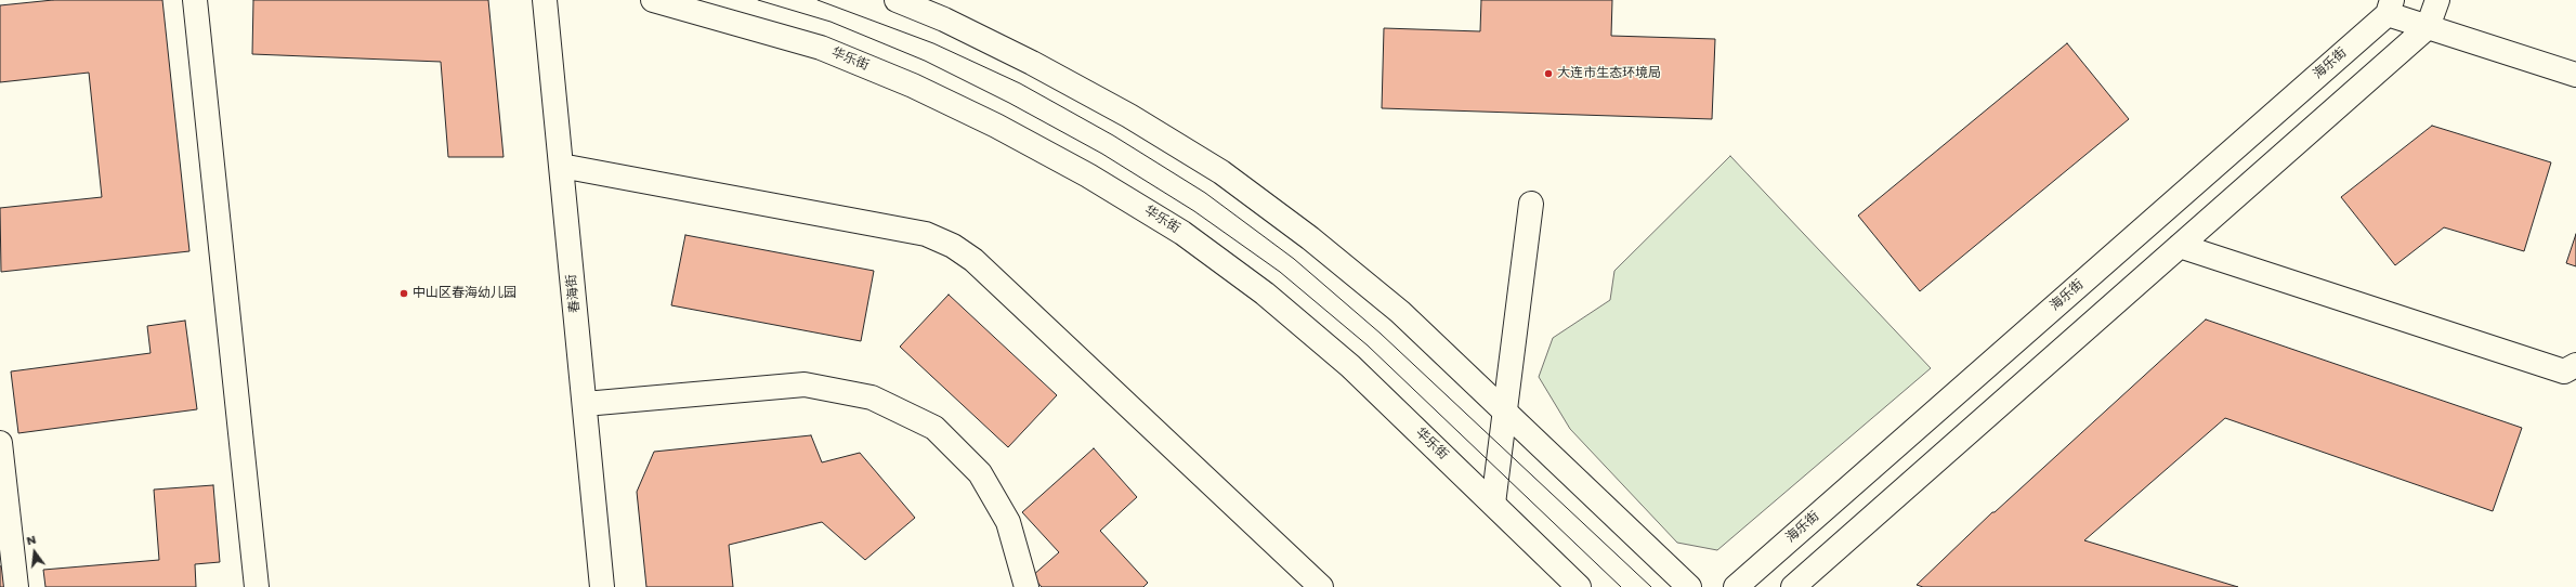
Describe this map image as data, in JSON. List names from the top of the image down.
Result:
{
  "streets": {
    "main road": ["华乐街", "海乐街", "春海街"]
  },
  "places": ["大连市生态环境局", "中山区春海幼儿园"],
  "north": "top"
}
